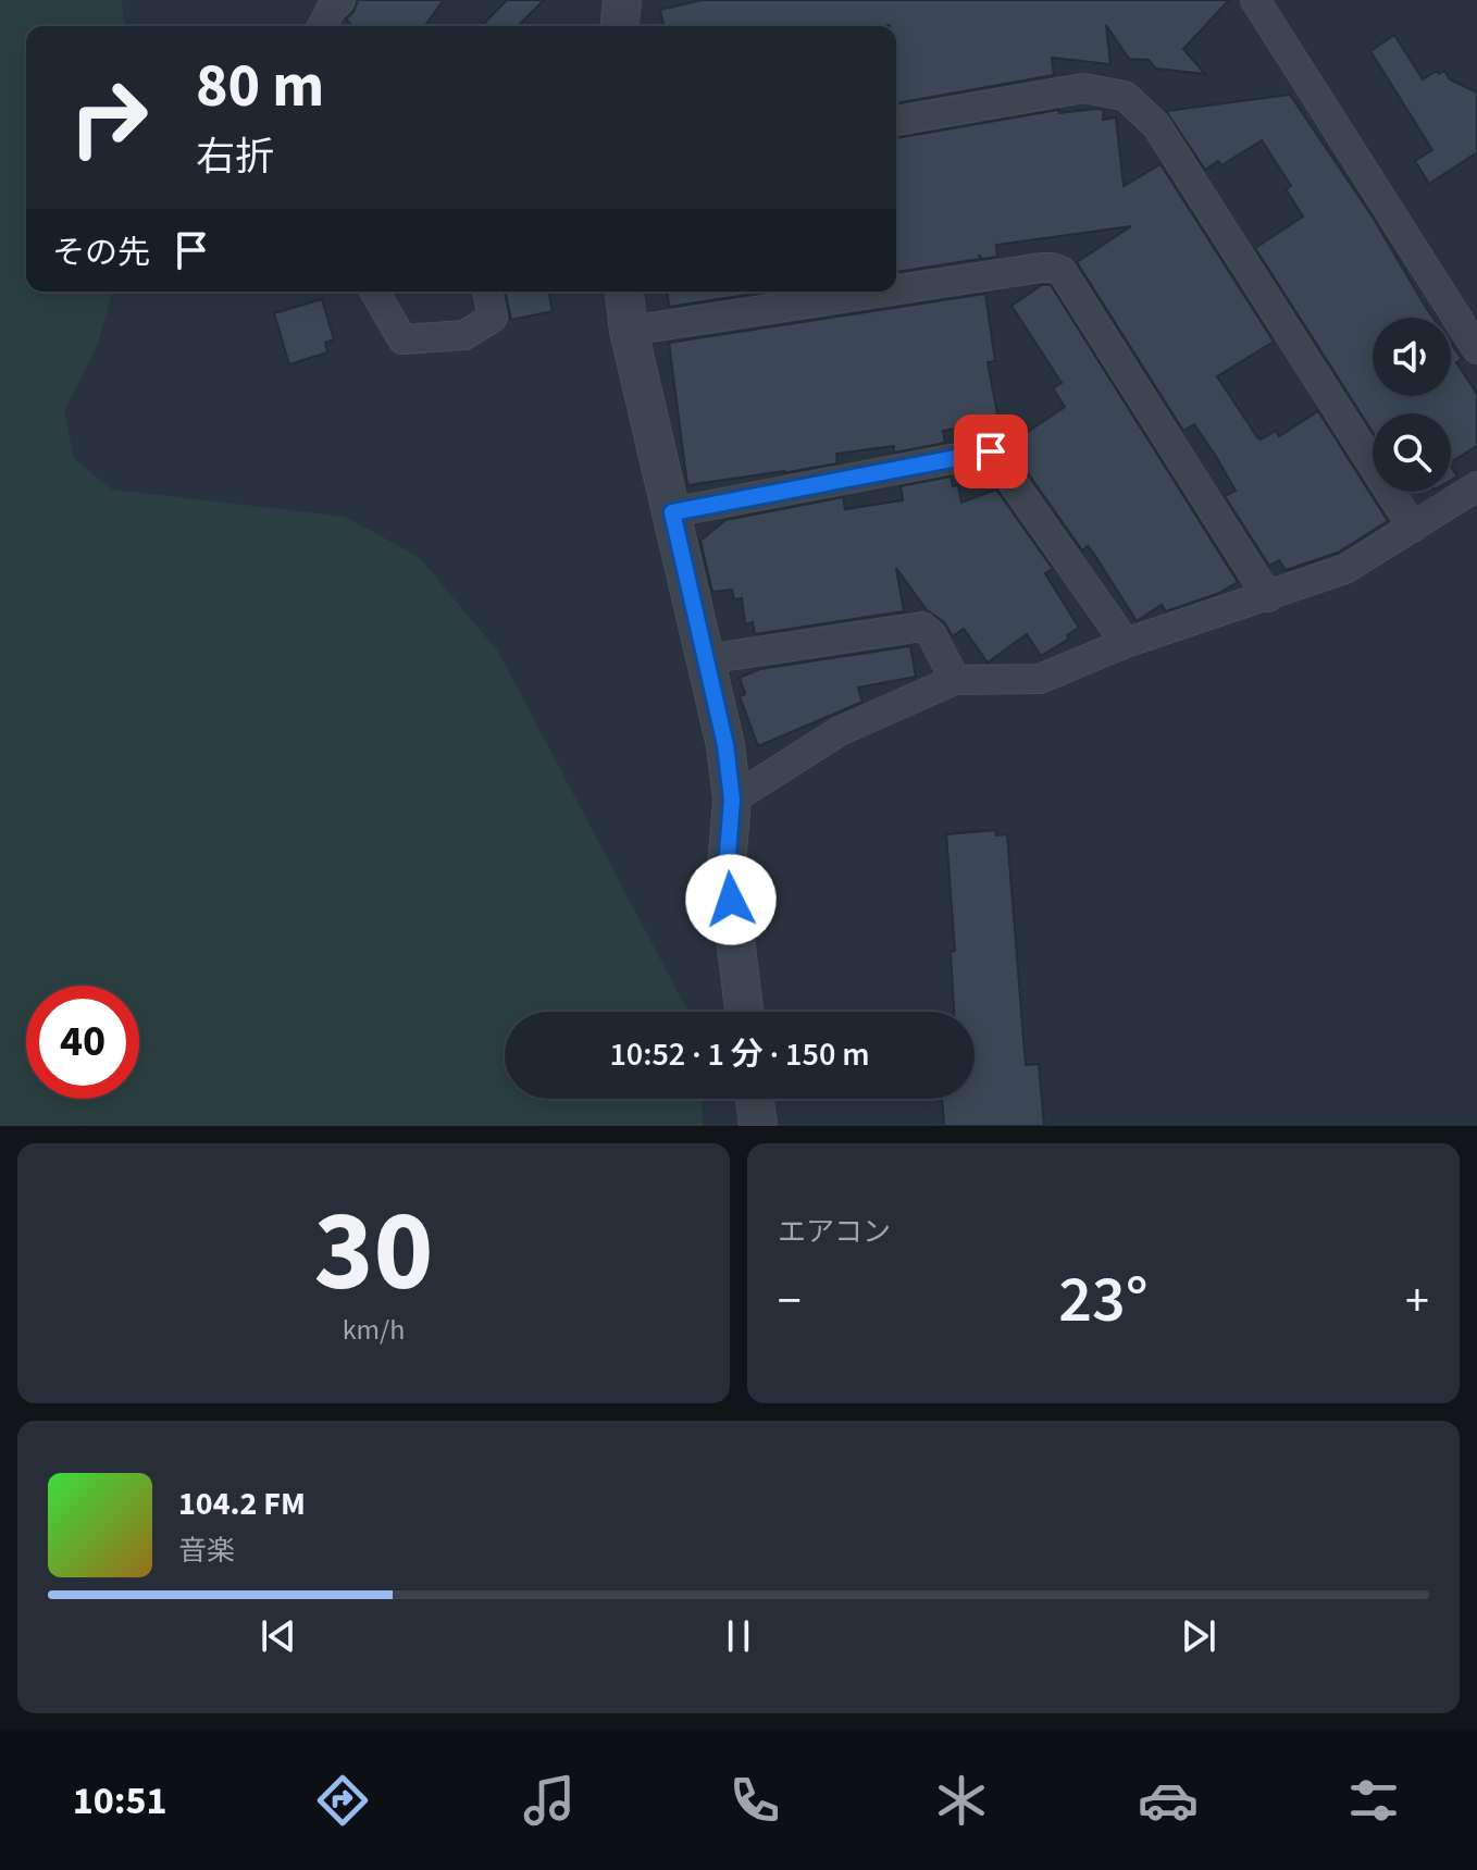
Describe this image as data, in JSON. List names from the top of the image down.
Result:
{
  "page": {
    "turn": ["80 m", "右折"],
    "then": "その先",
    "limit": "40",
    "trip": "10:52 · 1 分 · 150 m",
    "tile": [
      ["30", "km/h"],
      "エアコン"
    ],
    "heat": ["−", "23°", "+"],
    "song": ["104.2 FM", "音楽"],
    "tabs": "10:51"
  }
}
